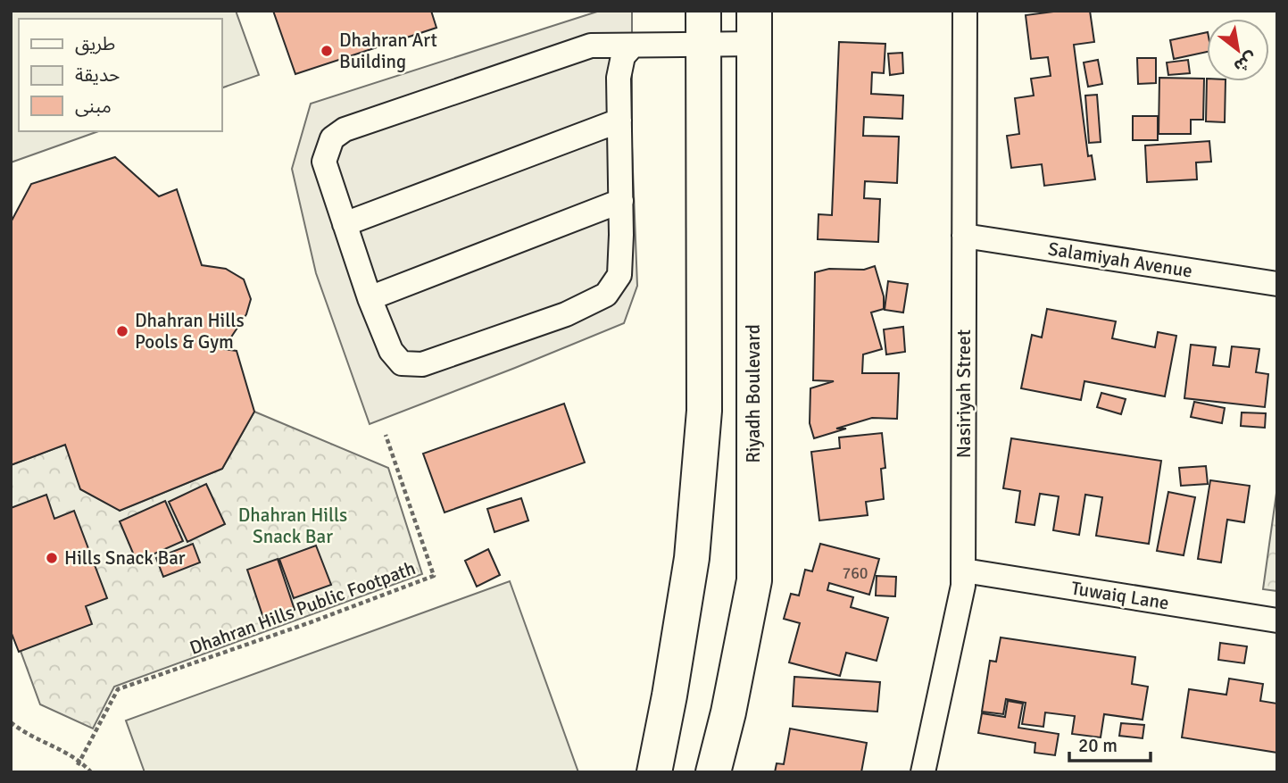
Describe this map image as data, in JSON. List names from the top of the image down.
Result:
{
  "streets": {
    "main road": ["Riyadh Boulevard"],
    "street": ["Salamiyah Avenue", "Nasiriyah Street", "Tuwaiq Lane"],
    "path": ["Dhahran Hills Public Footpath"]
  },
  "crossings": [
    ["Salamiyah Avenue", "Nasiriyah Street"],
    ["Nasiriyah Street", "Tuwaiq Lane"]
  ],
  "parks": ["Dhahran Hills Snack Bar"],
  "places": ["Dhahran Art Building", "Dhahran Hills Pools & Gym", "Hills Snack Bar"],
  "house_numbers": ["760"],
  "legend": ["طريق", "حديقة", "مبنى"],
  "scale_bar": "20 m",
  "north": "bottom right"
}
